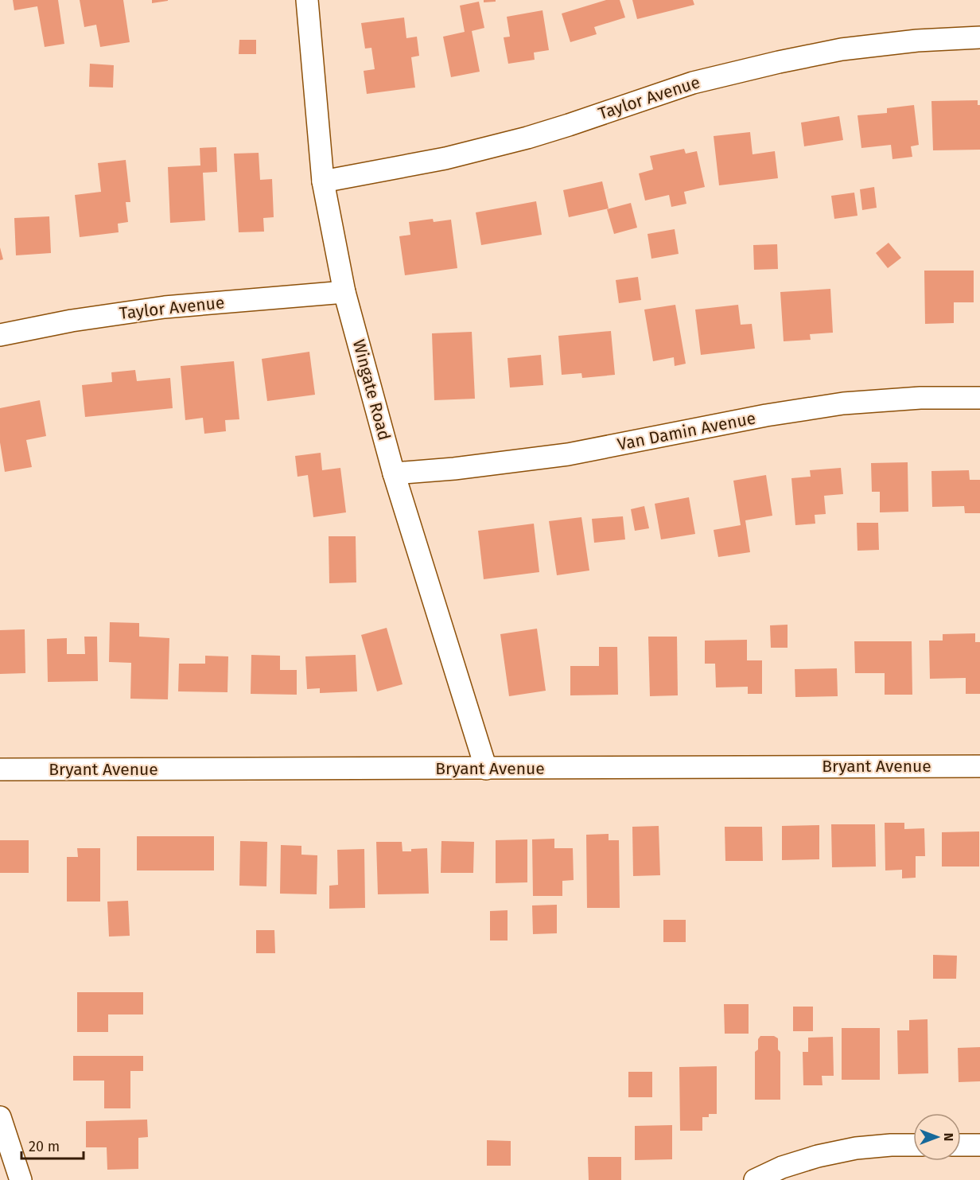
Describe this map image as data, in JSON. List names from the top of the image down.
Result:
{
  "streets": {
    "street": [
      "Taylor Avenue",
      "Wingate Road",
      "Van Damin Avenue",
      "Bryant Avenue"
    ]
  },
  "crossings": [
    ["Taylor Avenue", "Wingate Road"],
    ["Wingate Road", "Van Damin Avenue"],
    ["Wingate Road", "Bryant Avenue"]
  ],
  "scale_bar": "20 m",
  "north": "right"
}
